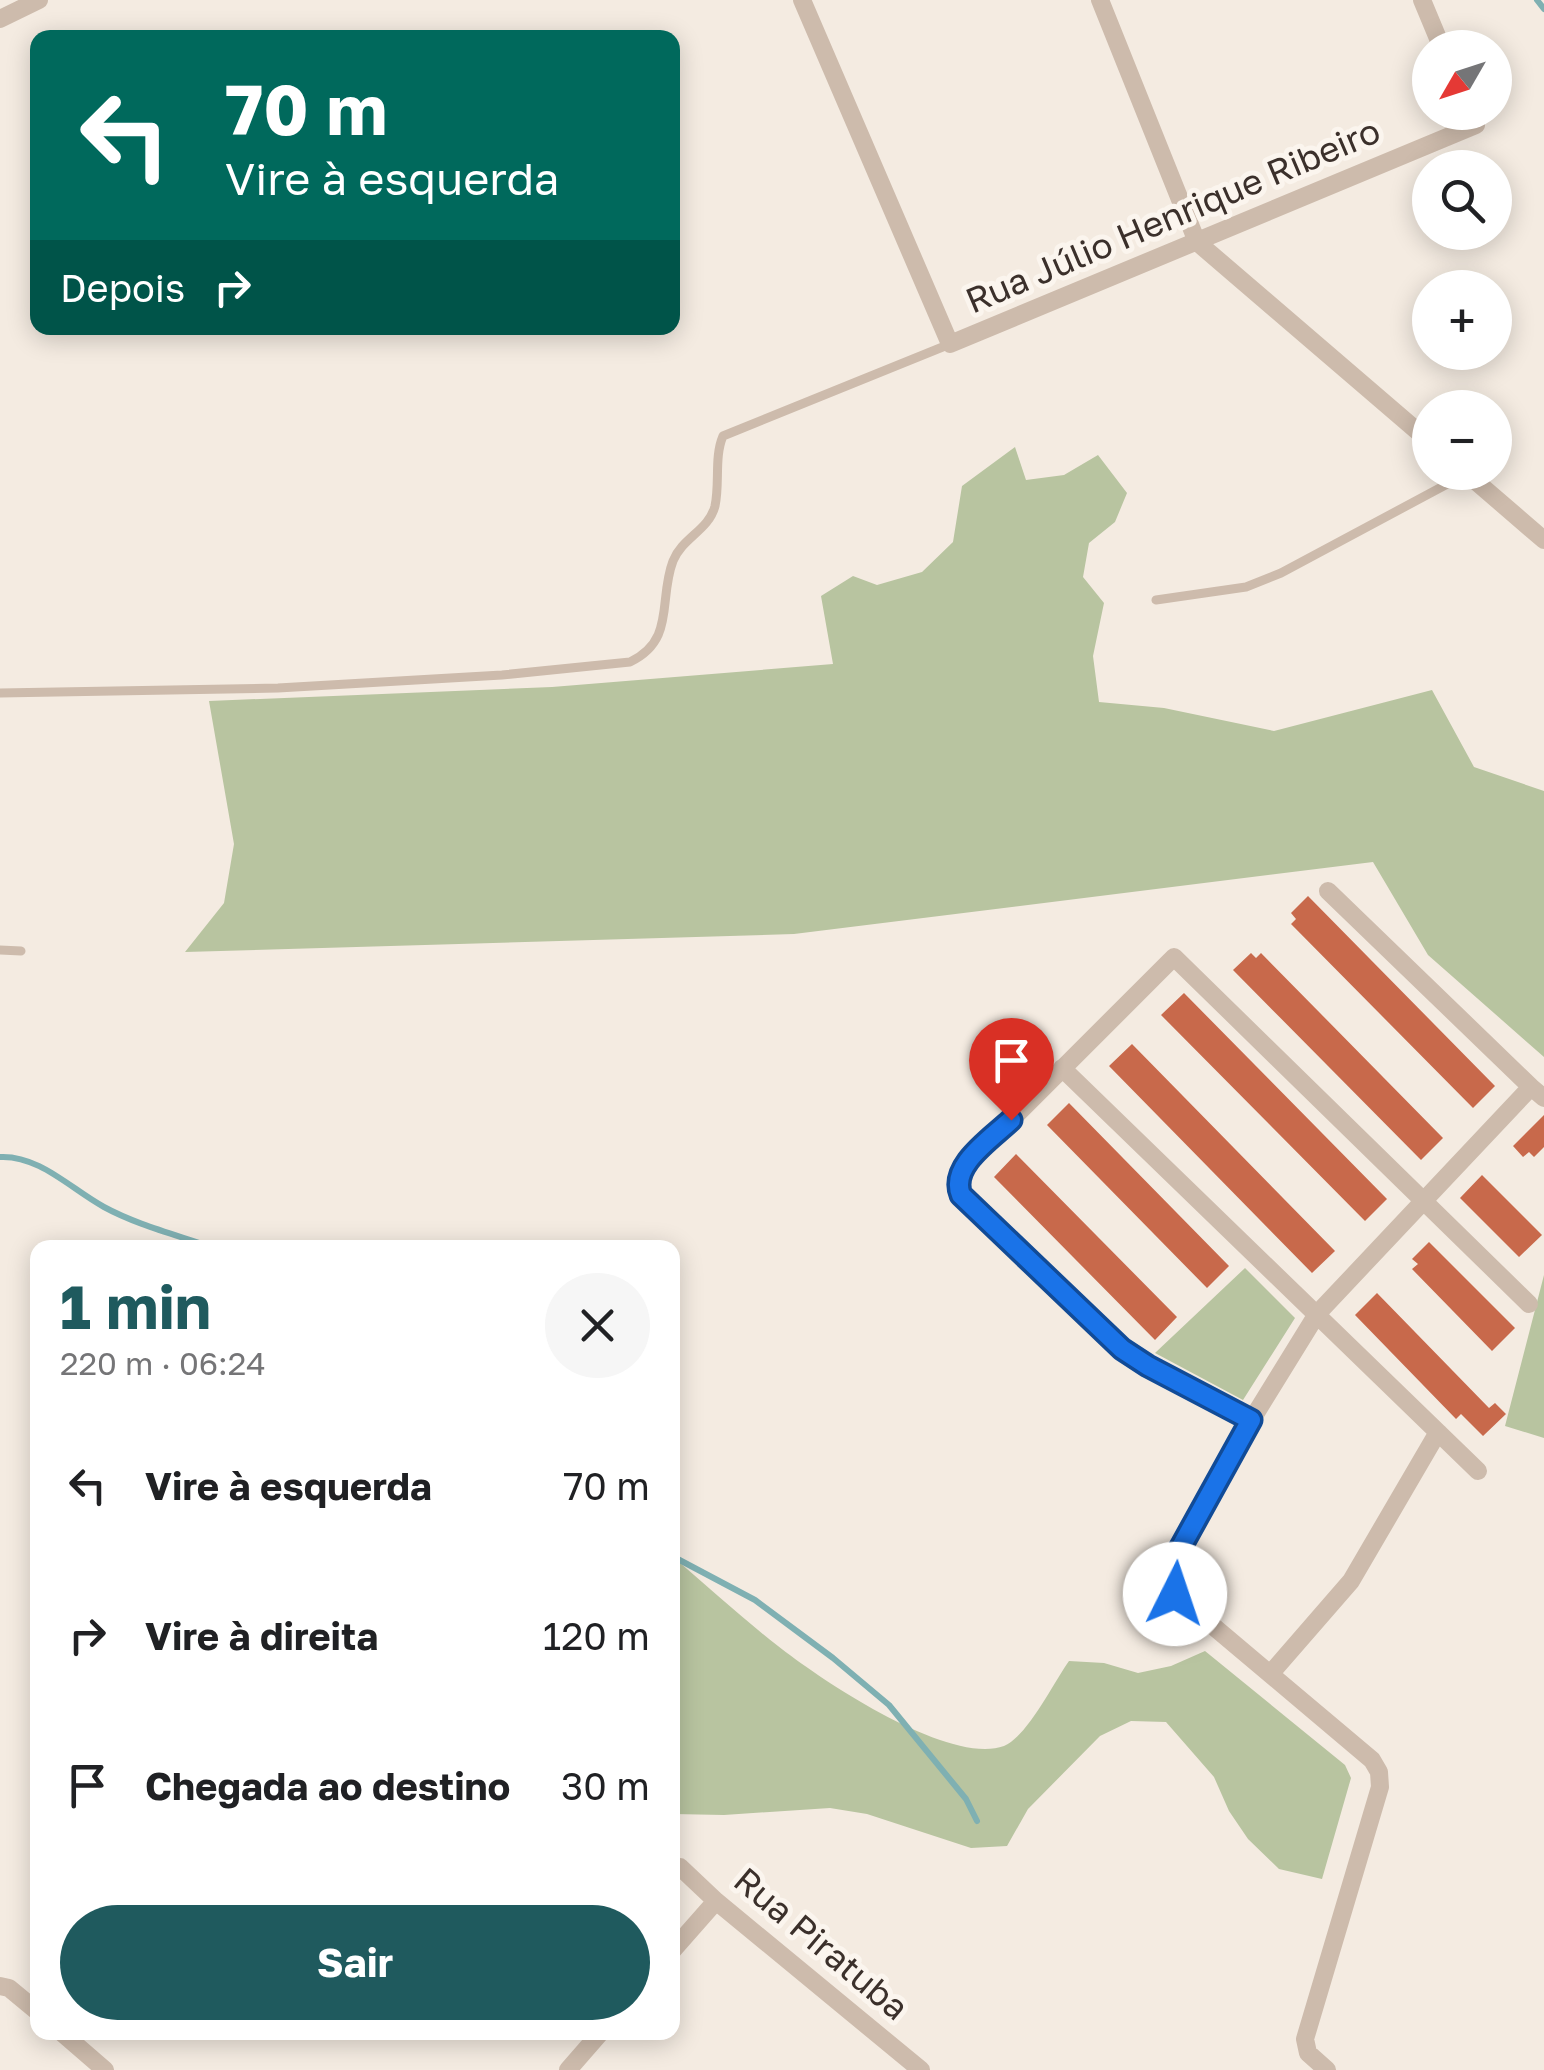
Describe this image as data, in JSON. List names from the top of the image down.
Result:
{
  "streets": {
    "street": ["Rua Júlio Henrique Ribeiro", "Rua Piratuba"]
  },
  "north": "bottom left",
  "page": {
    "map_buttons": ["+", "−"],
    "turn": ["70 m", "Vire à esquerda"],
    "then": "Depois",
    "heading": ["1 min", "220 m · 06:24"],
    "list": [
      {
        "name": "Vire à esquerda",
        "value": "70 m"
      },
      {
        "name": "Vire à direita",
        "value": "120 m"
      },
      {
        "name": "Chegada ao destino",
        "value": "30 m"
      }
    ],
    "buttons": "Sair"
  }
}
